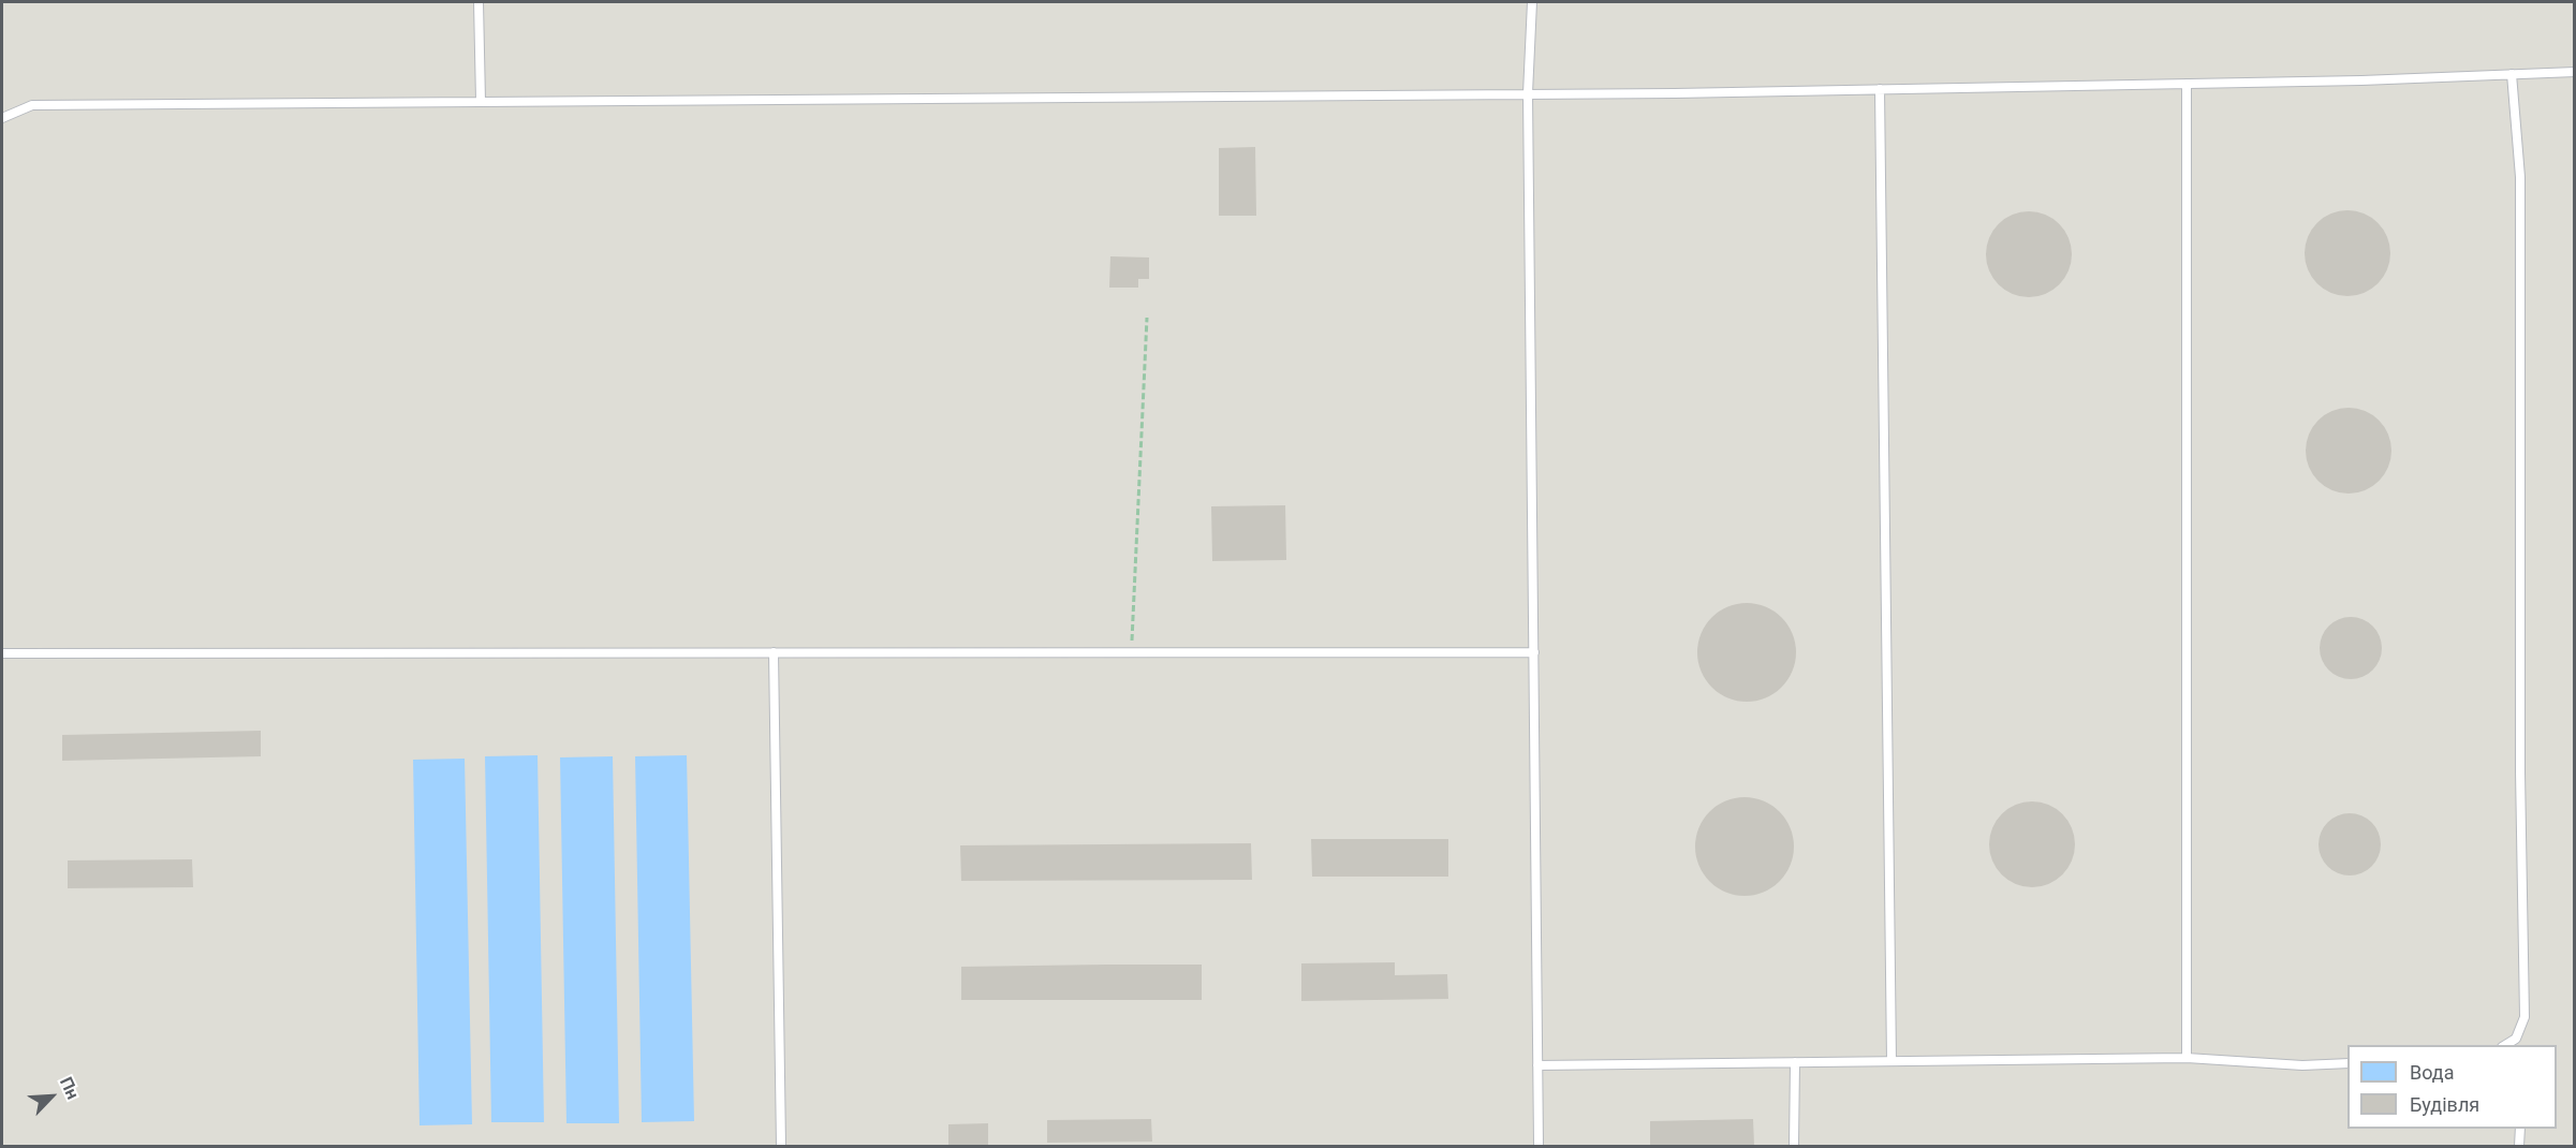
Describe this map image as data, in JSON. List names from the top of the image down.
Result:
{
  "legend": ["Вода", "Будівля"],
  "north": "top right"
}
